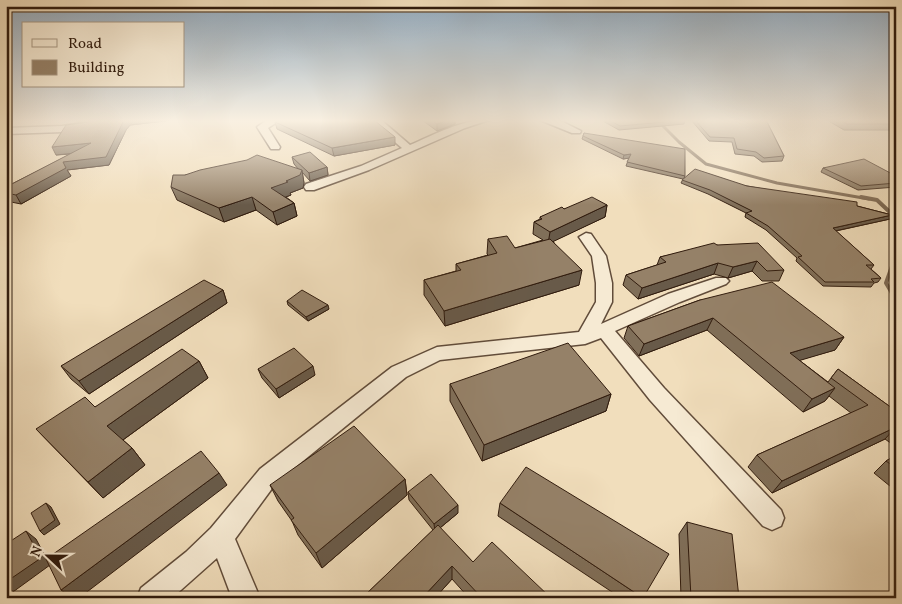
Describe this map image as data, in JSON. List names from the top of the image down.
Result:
{
  "legend": ["Road", "Building"],
  "north": "left"
}
